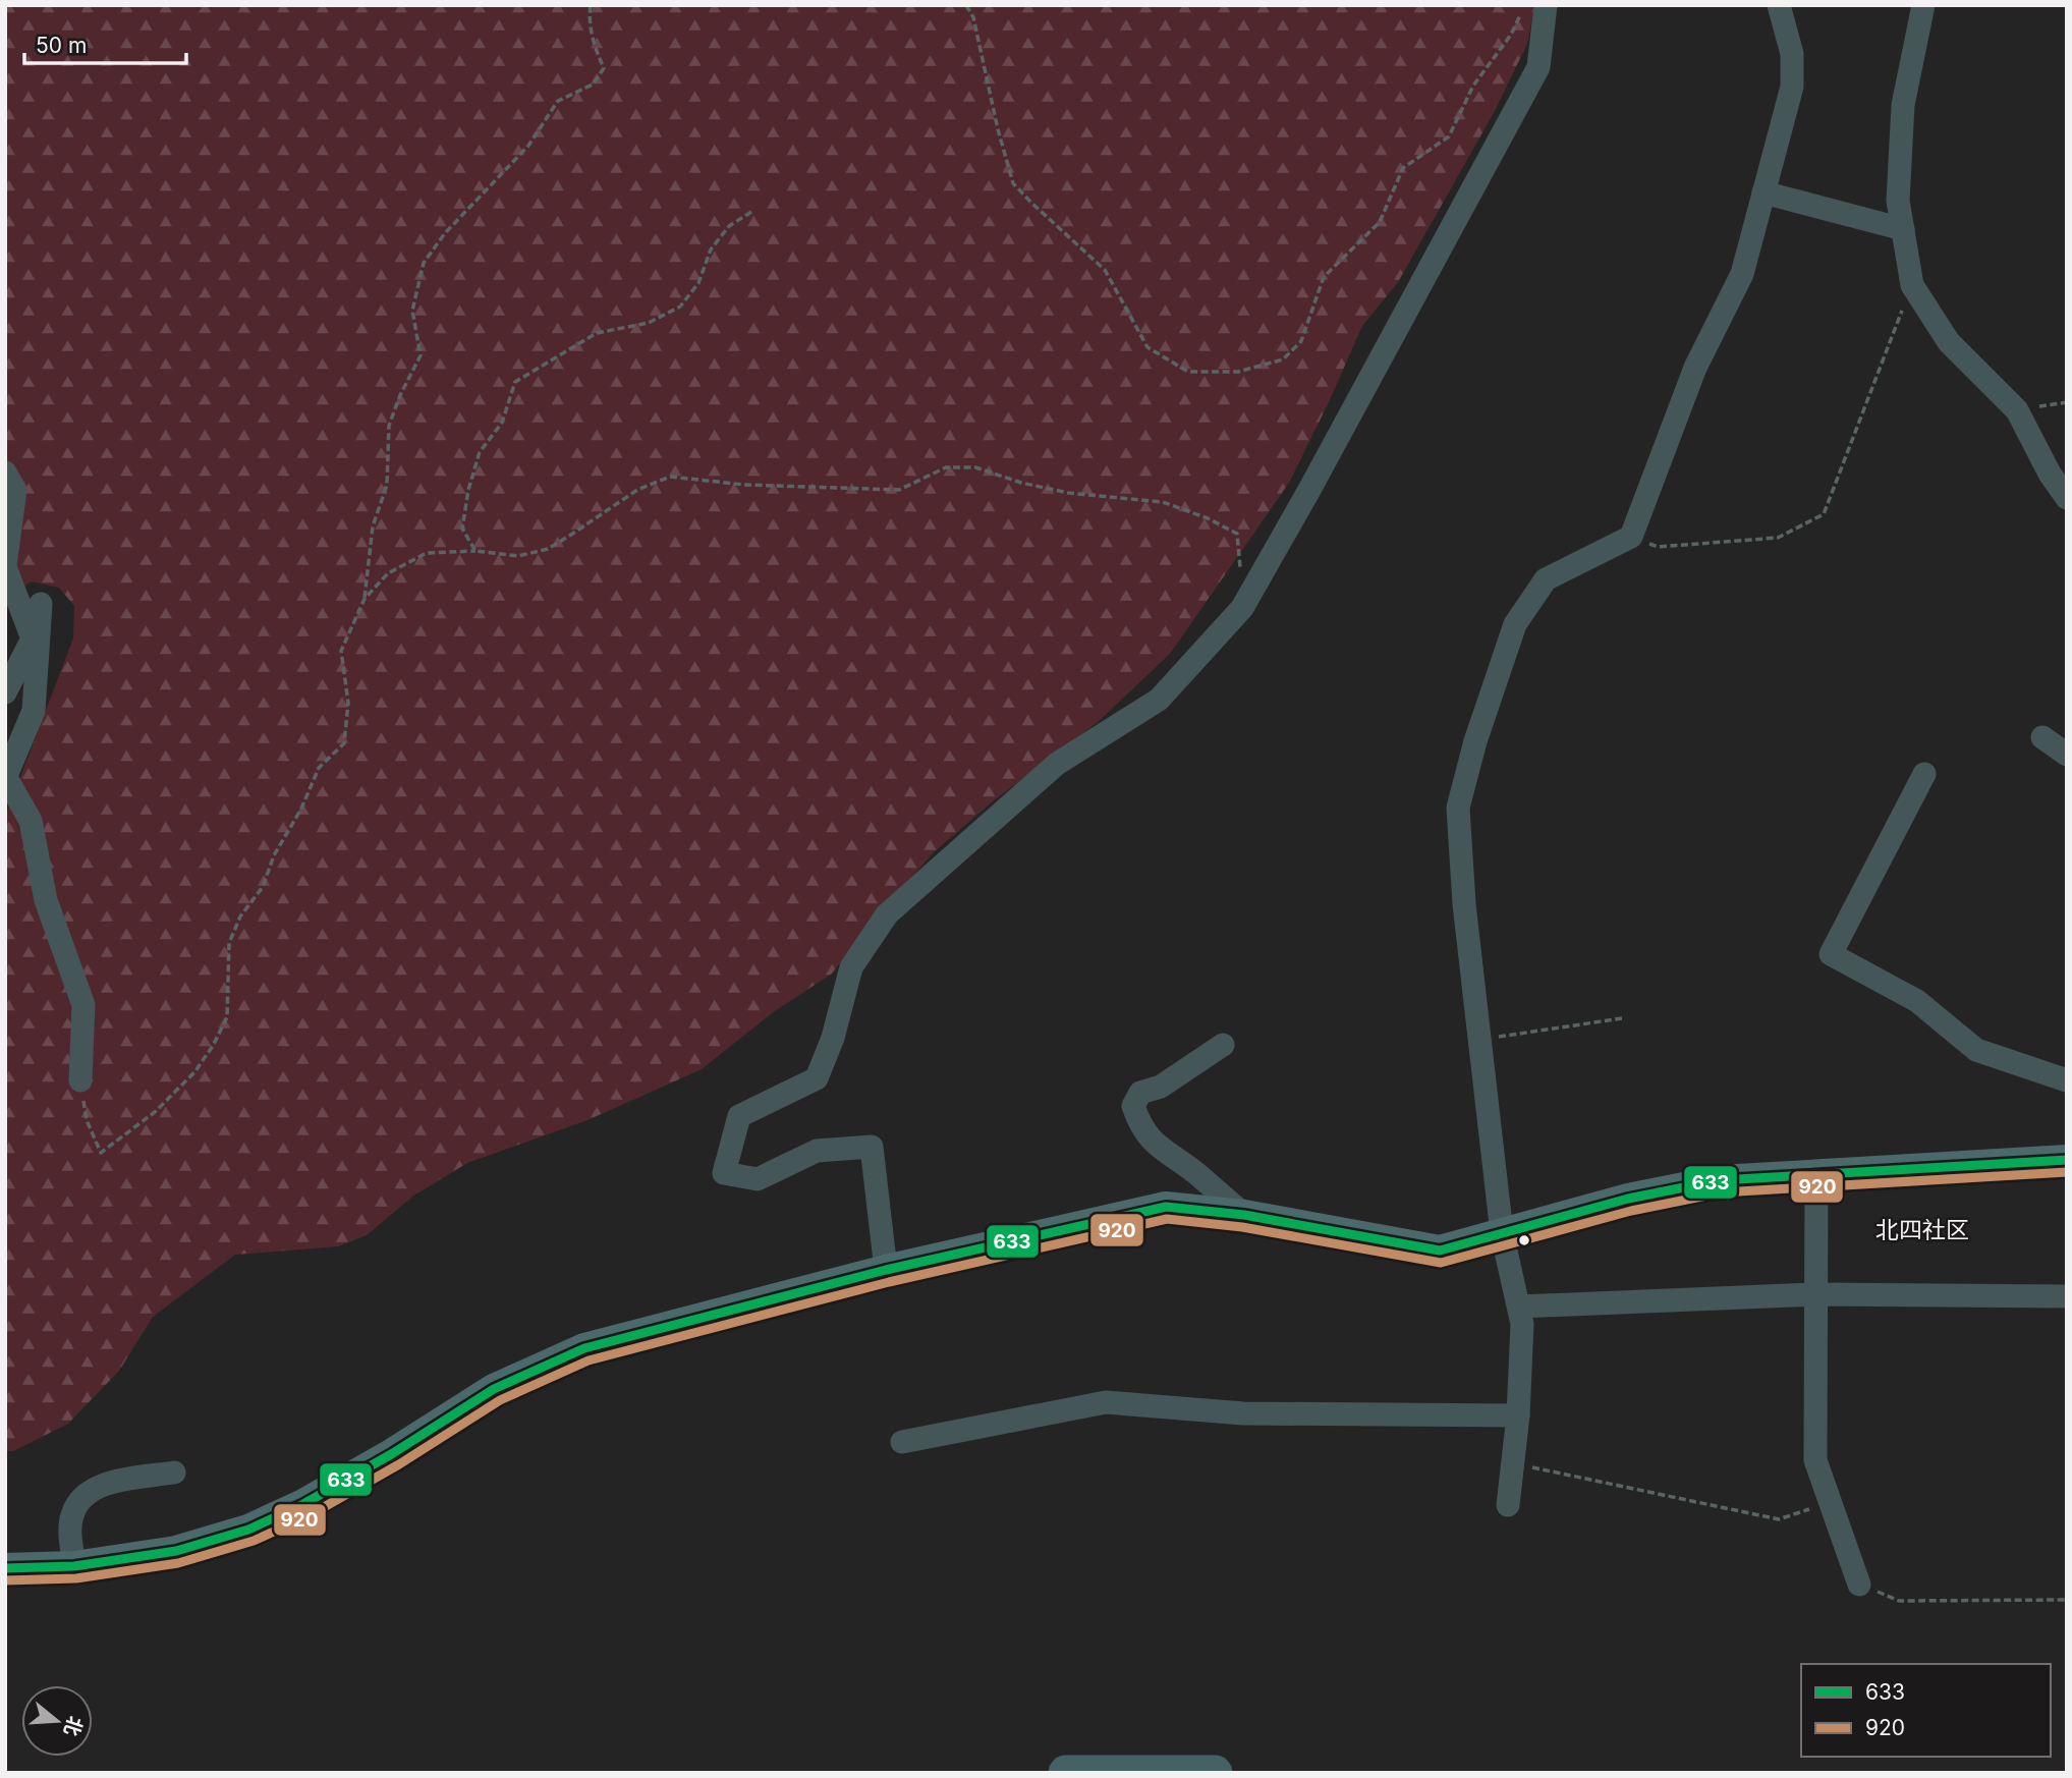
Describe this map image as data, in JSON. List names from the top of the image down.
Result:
{
  "districts": ["北四社区"],
  "lines": ["transit line 633", "transit line 920"],
  "legend": ["633", "920"],
  "scale_bar": "50 m",
  "north": "right"
}
